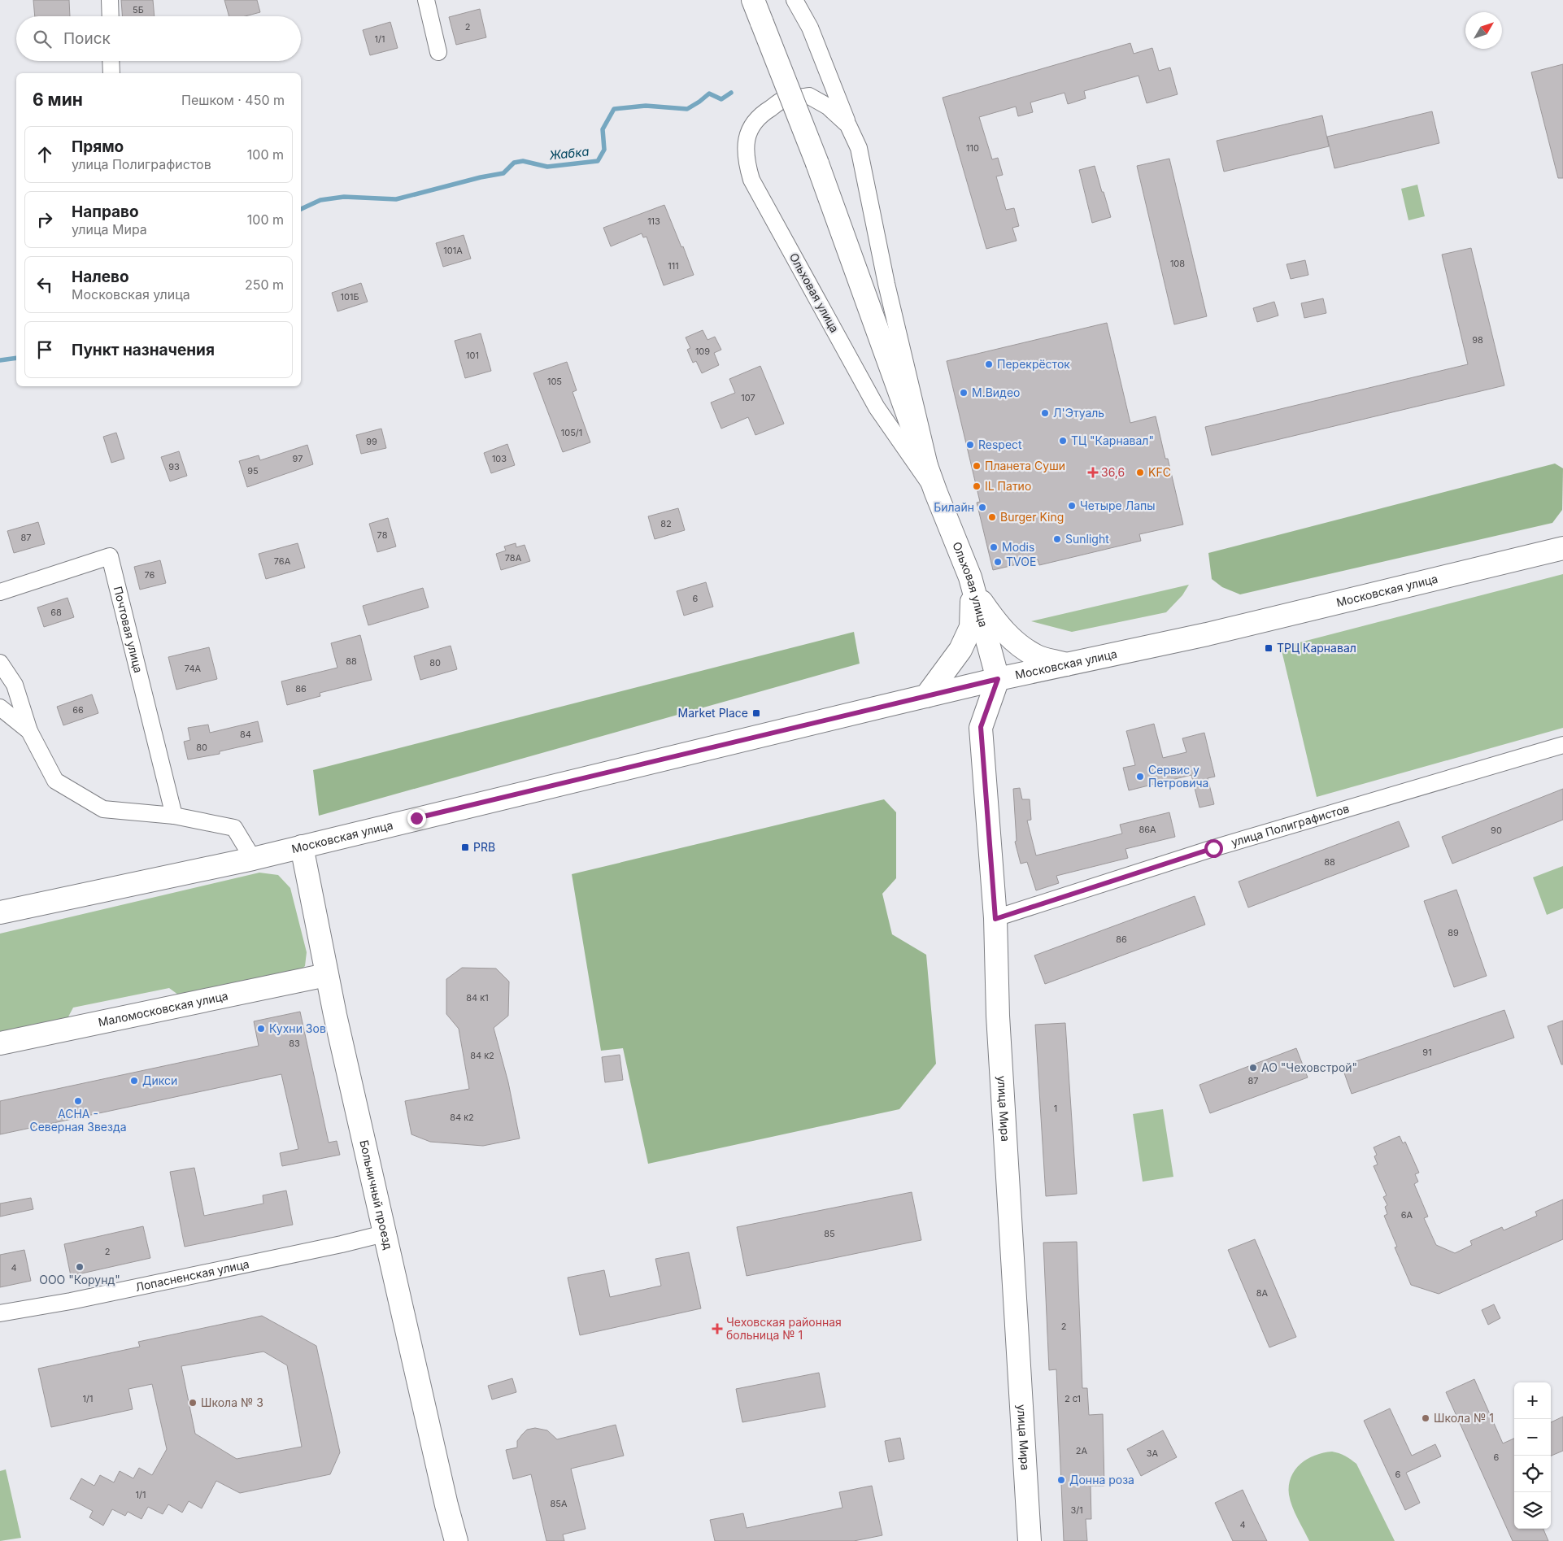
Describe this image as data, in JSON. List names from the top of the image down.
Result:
{
  "streets": {
    "main road": [
      "Ольховая улица",
      "Московская улица",
      "Маломосковская улица",
      "улица Мира",
      "Больничный проезд"
    ],
    "street": ["Почтовая улица", "улица Полиграфистов", "Лопасненская улица"]
  },
  "crossings": [
    ["Ольховая улица", "Московская улица"],
    ["Ольховая улица", "улица Мира"],
    ["Московская улица", "улица Мира"],
    ["Московская улица", "Больничный проезд"],
    ["улица Полиграфистов", "улица Мира"],
    ["Маломосковская улица", "Больничный проезд"],
    ["Больничный проезд", "Лопасненская улица"]
  ],
  "water": ["Жабка"],
  "places": {
    "other": [
      "Перекрёсток",
      "М.Видео",
      "Л'Этуаль",
      "ТЦ \"Карнавал\"",
      "Respect",
      "Планета Суши",
      "KFC",
      "IL Патио",
      "Четыре Лапы",
      "Билайн",
      "Burger King",
      "Sunlight",
      "Modis",
      "TVOE",
      "Сервис у Петровича",
      "Кухни Зов",
      "АО \"Чеховстрой\"",
      "Дикси",
      "АСНА - Северная Звезда",
      "ООО \"Корунд\"",
      "Школа № 3",
      "Школа № 1",
      "Донна роза"
    ],
    "health": ["36,6", "Чеховская районная больница № 1"],
    "transit": ["ТРЦ Карнавал", "Market Place", "PRB"]
  },
  "house_numbers": [
    "5Б",
    "2",
    "1/1",
    "110",
    "113",
    "101А",
    "108",
    "111",
    "101Б",
    "98",
    "109",
    "101",
    "105",
    "107",
    "105/1",
    "99",
    "97",
    "103",
    "93",
    "95",
    "82",
    "78",
    "87",
    "78А",
    "76А",
    "76",
    "6",
    "68",
    "88",
    "80",
    "74А",
    "86",
    "66",
    "84",
    "80",
    "86А",
    "90",
    "88",
    "89",
    "86",
    "84 к1",
    "83",
    "91",
    "84 к2",
    "87",
    "1",
    "84 к2",
    "6А",
    "85",
    "2",
    "4",
    "8А",
    "2",
    "1/1",
    "2 с1",
    "2А",
    "3А",
    "6",
    "6",
    "1/1",
    "85А",
    "3/1",
    "4"
  ],
  "north": "top right",
  "page": {
    "search": "Поиск",
    "heading": ["6 мин", "Пешком · 450 m"],
    "list": [
      ["Прямо", "улица Полиграфистов", "100 m"],
      ["Направо", "улица Мира", "100 m"],
      ["Налево", "Московская улица", "250 m"],
      "Пункт назначения"
    ],
    "map_buttons": ["+", "−"]
  }
}
